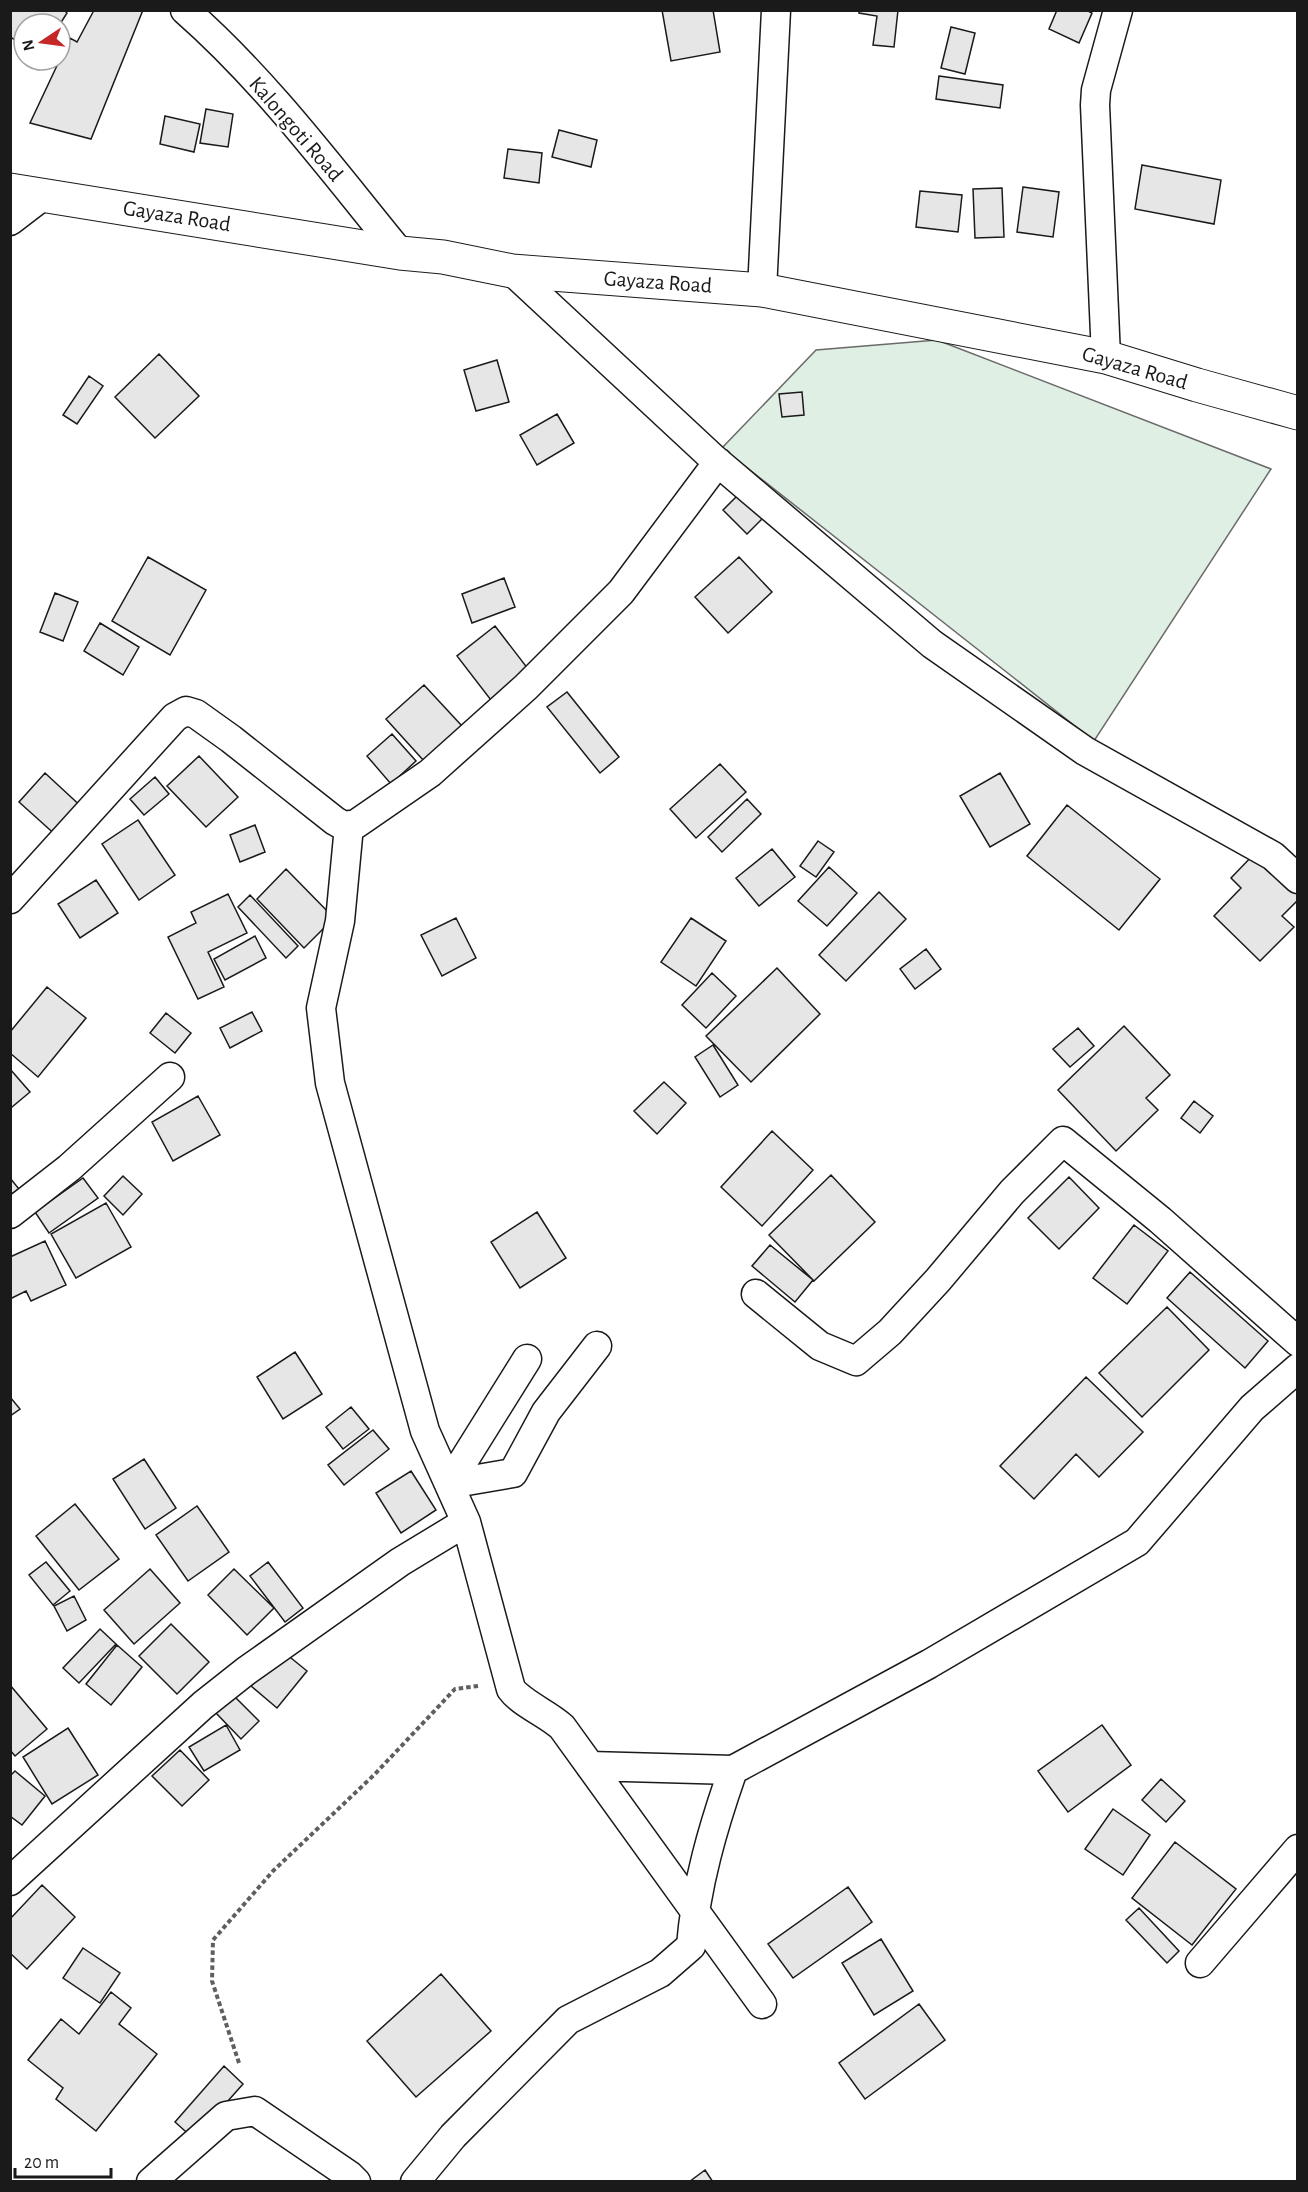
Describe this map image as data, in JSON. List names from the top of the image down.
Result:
{
  "streets": {
    "main road": ["Gayaza Road"],
    "street": ["Kalongoti Road"]
  },
  "crossings": [
    ["Kalongoti Road", "Gayaza Road"]
  ],
  "scale_bar": "20 m",
  "north": "left"
}
